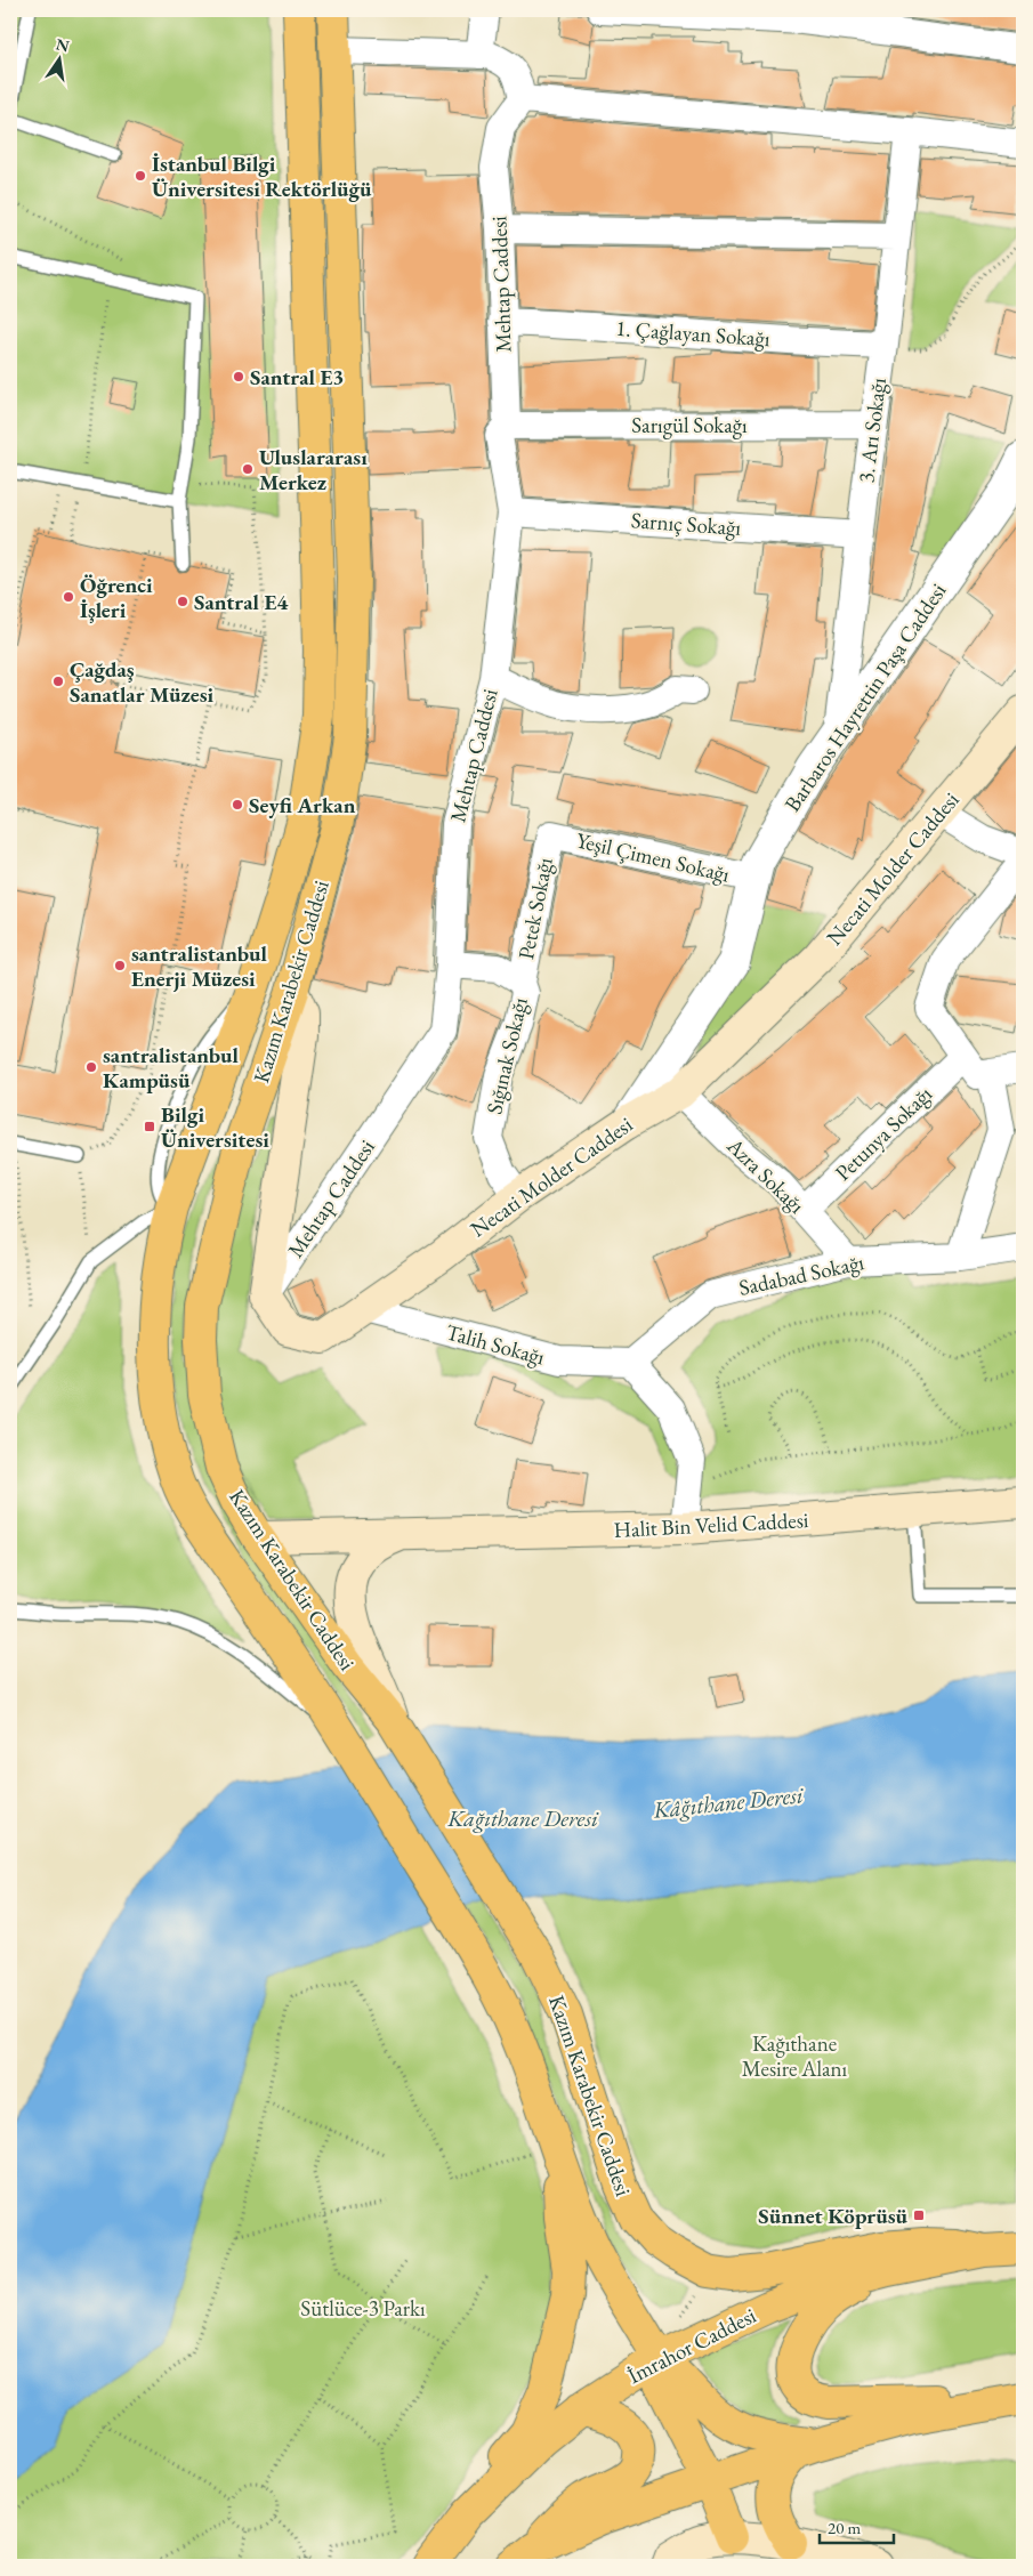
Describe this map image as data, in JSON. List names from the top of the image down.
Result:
{
  "streets": {
    "main road": [
      "Necati Molder Caddesi",
      "Kazım Karabekir Caddesi",
      "Halit Bin Velid Caddesi",
      "İmrahor Caddesi"
    ],
    "street": [
      "Mehtap Caddesi",
      "1. Çağlayan Sokağı",
      "Sarıgül Sokağı",
      "3. Arı Sokağı",
      "Sarnıç Sokağı",
      "Barbaros Hayrettin Paşa Caddesi",
      "Yeşil Çimen Sokağı",
      "Petek Sokağı",
      "Sığınak Sokağı",
      "Petunya Sokağı",
      "Azra Sokağı",
      "Sadabad Sokağı",
      "Talih Sokağı"
    ]
  },
  "crossings": [
    ["Mehtap Caddesi", "1. Çağlayan Sokağı"],
    ["Mehtap Caddesi", "Sarıgül Sokağı"],
    ["Mehtap Caddesi", "Sarnıç Sokağı"],
    ["Mehtap Caddesi", "Necati Molder Caddesi"],
    ["Mehtap Caddesi", "Sığınak Sokağı"],
    ["1. Çağlayan Sokağı", "3. Arı Sokağı"],
    ["Sarıgül Sokağı", "3. Arı Sokağı"],
    ["3. Arı Sokağı", "Sarnıç Sokağı"],
    ["3. Arı Sokağı", "Barbaros Hayrettin Paşa Caddesi"],
    ["Barbaros Hayrettin Paşa Caddesi", "Yeşil Çimen Sokağı"],
    ["Barbaros Hayrettin Paşa Caddesi", "Necati Molder Caddesi"],
    ["Yeşil Çimen Sokağı", "Petek Sokağı"],
    ["Necati Molder Caddesi", "Sığınak Sokağı"],
    ["Necati Molder Caddesi", "Azra Sokağı"],
    ["Necati Molder Caddesi", "Talih Sokağı"],
    ["Petek Sokağı", "Sığınak Sokağı"],
    ["Kazım Karabekir Caddesi", "Halit Bin Velid Caddesi"],
    ["Kazım Karabekir Caddesi", "İmrahor Caddesi"],
    ["Petunya Sokağı", "Azra Sokağı"],
    ["Azra Sokağı", "Sadabad Sokağı"],
    ["Sadabad Sokağı", "Talih Sokağı"]
  ],
  "water": ["Kâğıthane Deresi", "Kağıthane Deresi"],
  "parks": ["Kağıthane Mesire Alanı", "Sütlüce-3 Parkı"],
  "places": {
    "other": [
      "İstanbul Bilgi Üniversitesi Rektörlüğü",
      "Santral E3",
      "Uluslararası Merkez",
      "Öğrenci İşleri",
      "Santral E4",
      "Çağdaş Sanatlar Müzesi",
      "Seyfi Arkan",
      "santralistanbul Enerji Müzesi",
      "santralistanbul Kampüsü"
    ],
    "transit": ["Bilgi Üniversitesi", "Sünnet Köprüsü"]
  },
  "scale_bar": "20 m",
  "north": "top"
}
